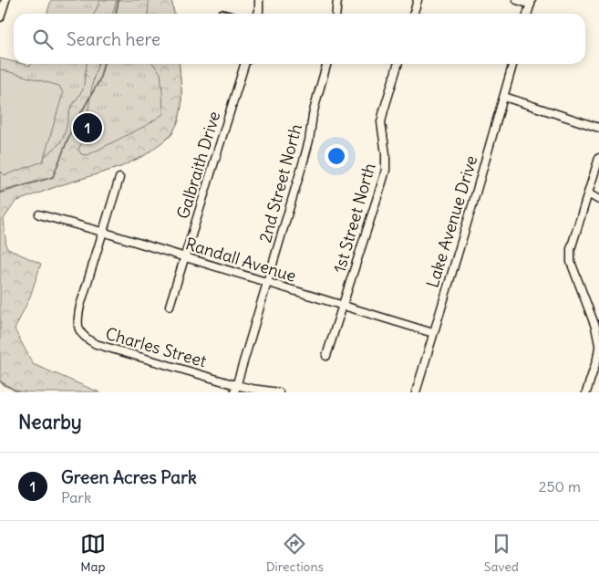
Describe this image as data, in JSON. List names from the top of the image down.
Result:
{
  "streets": {
    "street": [
      "Galbraith Drive",
      "2nd Street North",
      "1st Street North",
      "Lake Avenue Drive",
      "Randall Avenue",
      "Charles Street"
    ]
  },
  "crossings": [
    ["Galbraith Drive", "Randall Avenue"],
    ["2nd Street North", "Randall Avenue"],
    ["2nd Street North", "Charles Street"],
    ["1st Street North", "Randall Avenue"],
    ["Lake Avenue Drive", "Randall Avenue"],
    ["Randall Avenue", "Charles Street"]
  ],
  "page": {
    "search": "Search here",
    "pins": "1",
    "heading": "Nearby",
    "list": [
      {
        "mark": "1",
        "name": "Green Acres Park",
        "note": "Park",
        "value": "250 m"
      }
    ],
    "nav": ["Map", "Directions", "Saved"]
  }
}
